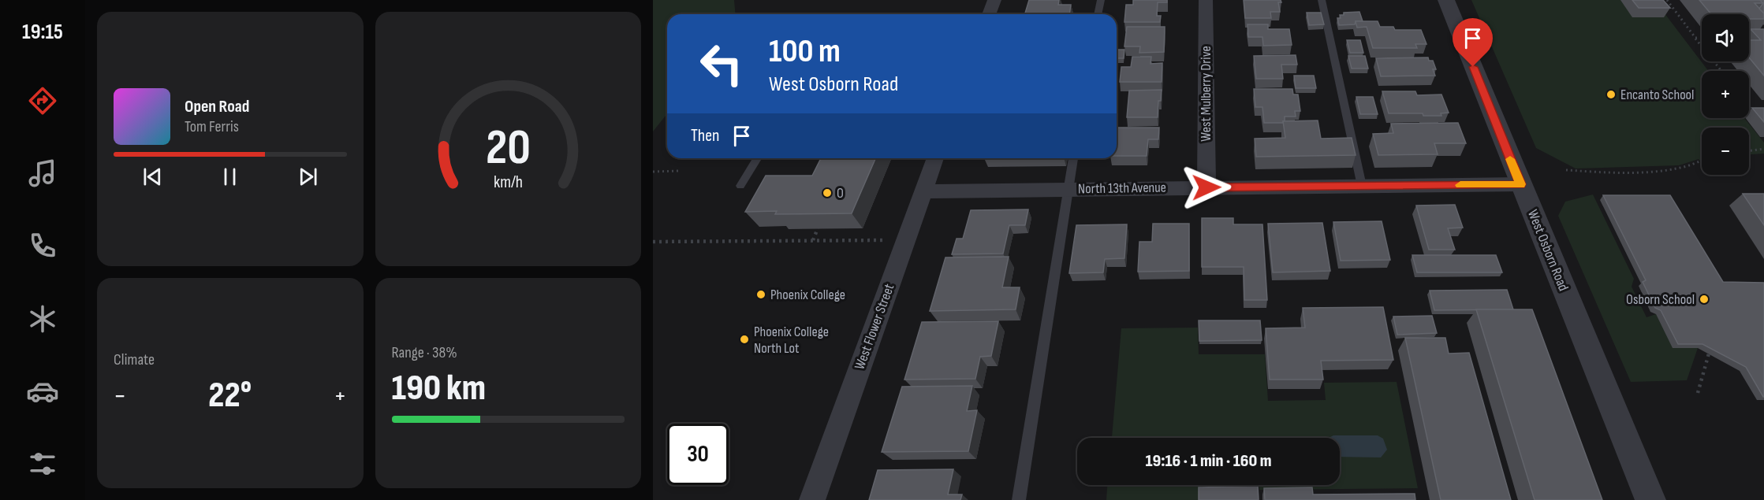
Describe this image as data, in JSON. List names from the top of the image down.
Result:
{
  "streets": {
    "street": [
      "West Mulberry Drive",
      "North 13th Avenue",
      "West Osborn Road",
      "West Flower Street"
    ]
  },
  "crossings": [
    ["West Mulberry Drive", "North 13th Avenue"],
    ["North 13th Avenue", "West Osborn Road"],
    ["North 13th Avenue", "West Flower Street"]
  ],
  "places": [
    "Encanto School",
    "O",
    "Phoenix College",
    "Osborn School",
    "Phoenix College North Lot"
  ],
  "page": {
    "tabs": "19:15",
    "map_buttons": ["+", "−"],
    "turn": ["100 m", "West Osborn Road"],
    "song": ["Open Road", "Tom Ferris"],
    "then": "Then",
    "tile": [
      "Climate",
      ["Range · 38%", "190 km"]
    ],
    "heat": ["−", "22°", "+"],
    "limit": "30",
    "trip": "19:16 · 1 min · 160 m",
    "gauge": ["20", "km/h"]
  }
}
